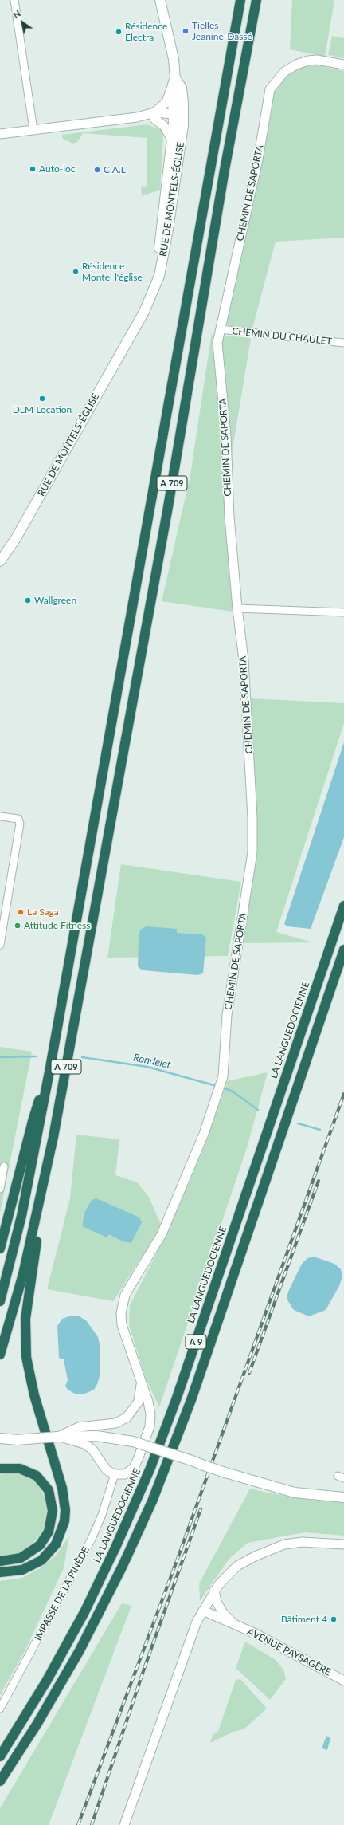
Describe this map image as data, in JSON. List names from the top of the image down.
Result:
{
  "streets": {
    "highway": ["A 709", "LA LANGUEDOCIENNE", "A 9"],
    "main road": ["RUE DE MONTELS-ÉGLISE"],
    "street": [
      "CHEMIN DE SAPORTA",
      "CHEMIN DU CHAULET",
      "IMPASSE DE LA PINÈDE",
      "AVENUE PAYSAGÈRE"
    ]
  },
  "crossings": [
    ["CHEMIN DE SAPORTA", "CHEMIN DU CHAULET"],
    ["CHEMIN DE SAPORTA", "IMPASSE DE LA PINÈDE"]
  ],
  "water": ["Rondelet"],
  "places": [
    "Tielles Jeanine-Dassé",
    "Résidence Electra",
    "Auto-loc",
    "C.A.L",
    "Résidence Montel l'église",
    "DLM Location",
    "Wallgreen",
    "La Saga",
    "Attitude Fitness",
    "Bâtiment 4"
  ],
  "north": "top left"
}
